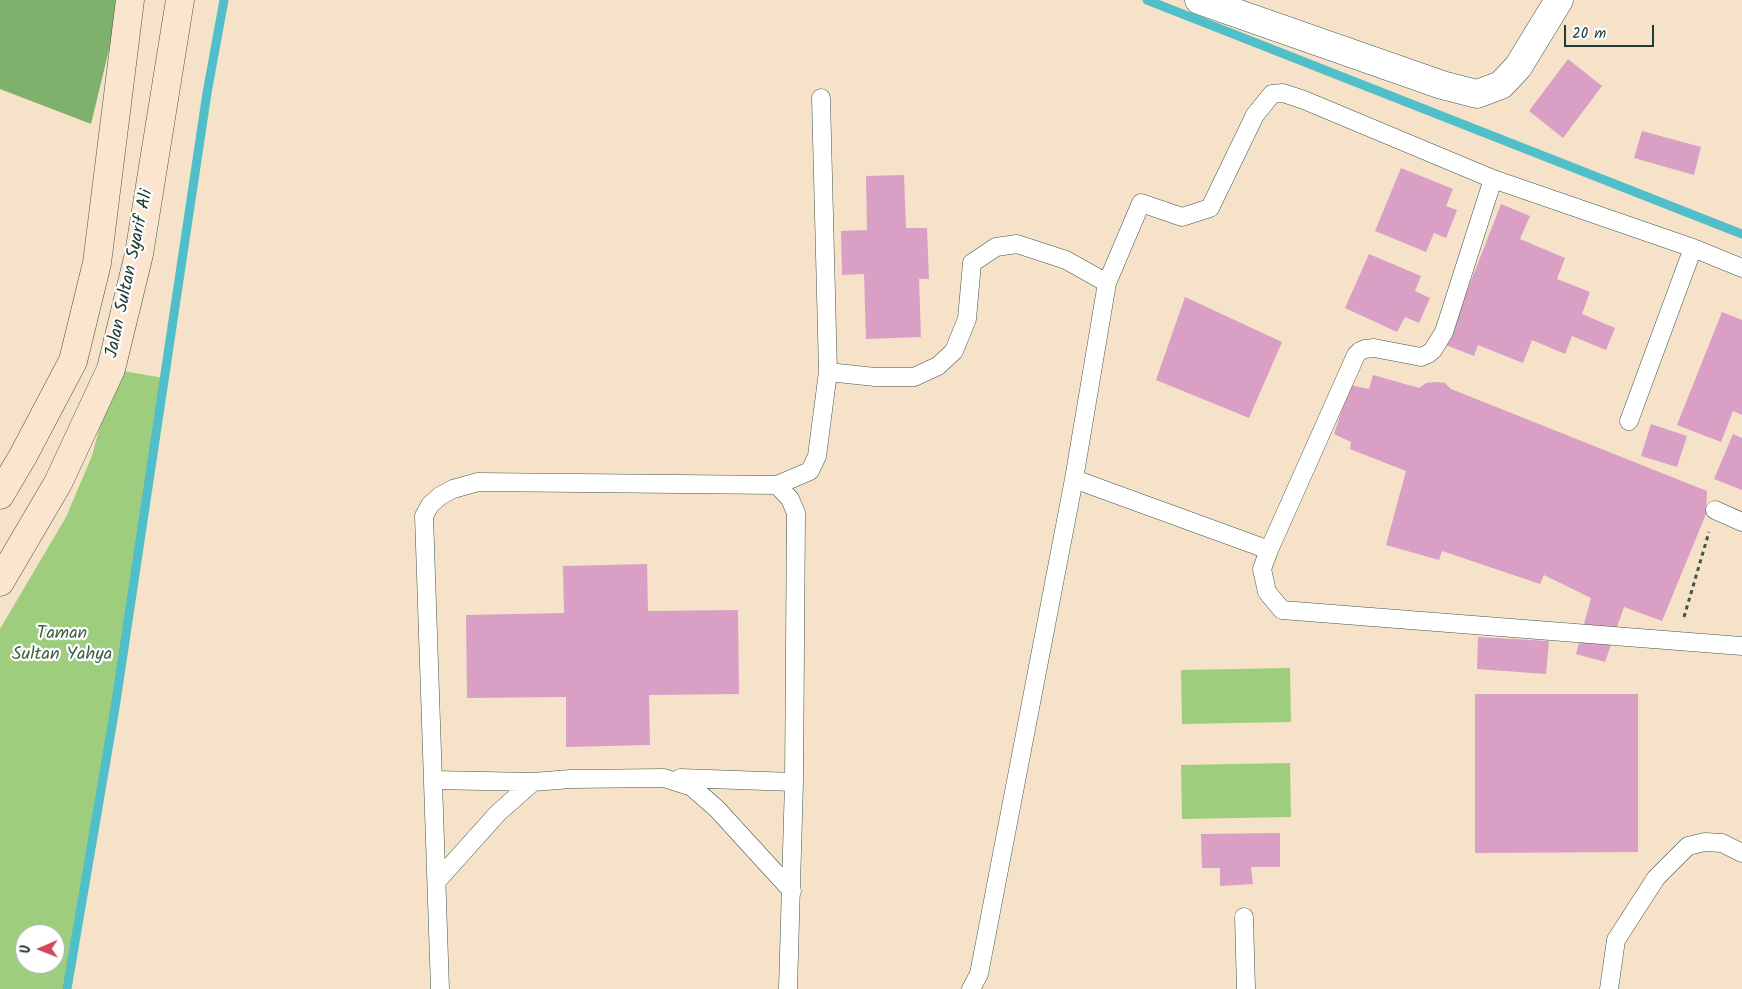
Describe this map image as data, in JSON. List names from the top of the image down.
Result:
{
  "streets": {
    "street": ["Jalan Sultan Syarif Ali"]
  },
  "parks": ["Taman Sultan Yahya"],
  "scale_bar": "20 m",
  "north": "left"
}
